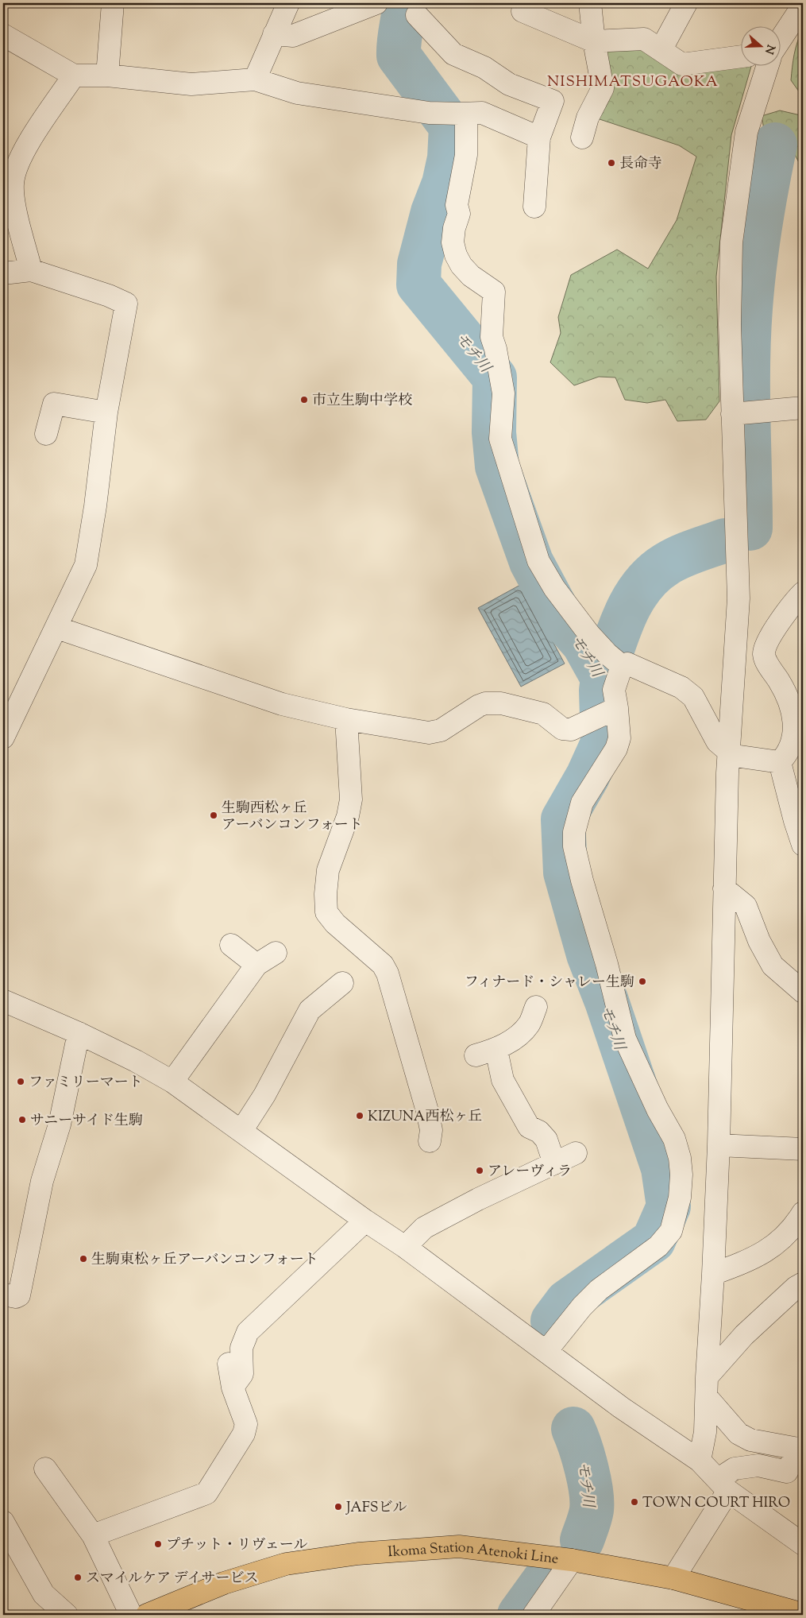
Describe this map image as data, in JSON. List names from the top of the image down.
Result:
{
  "streets": {
    "main road": ["Ikoma Station Atenoki Line"]
  },
  "districts": ["NISHIMATSUGAOKA"],
  "water": ["モチ川"],
  "places": [
    "長命寺",
    "市立生駒中学校",
    "生駒西松ヶ丘 アーバンコンフォート",
    "フィナード・シャレー生駒",
    "ファミリーマート",
    "KIZUNA西松ヶ丘",
    "サニーサイド生駒",
    "アレーヴィラ",
    "生駒東松ヶ丘アーバンコンフォート",
    "TOWN COURT HIRO",
    "JAFSビル",
    "プチット・リヴェール",
    "スマイルケア デイサービス"
  ],
  "north": "right"
}
